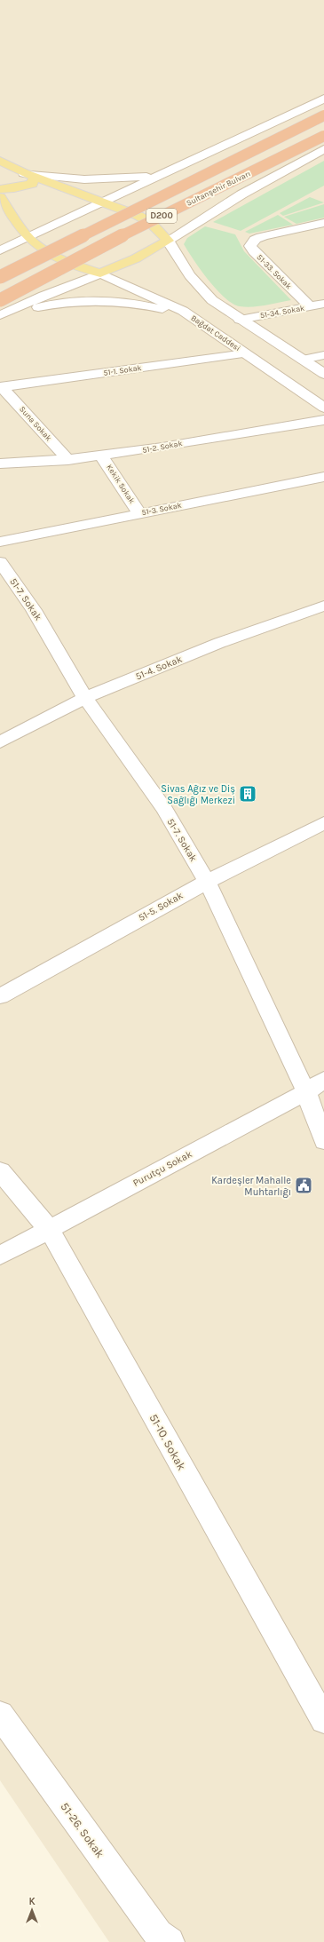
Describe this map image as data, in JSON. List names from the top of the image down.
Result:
{
  "streets": {
    "highway": ["Sultanşehir Bulvarı", "D200"],
    "street": [
      "51-33. Sokak",
      "51-34. Sokak",
      "Bağdat Caddesi",
      "51-1. Sokak",
      "Suna Sokak",
      "51-2. Sokak",
      "Kekik Sokak",
      "51-3. Sokak",
      "51-7. Sokak",
      "51-4. Sokak",
      "51-5. Sokak",
      "Purutçu Sokak",
      "51-10. Sokak",
      "51-26. Sokak"
    ]
  },
  "crossings": [
    ["51-33. Sokak", "51-34. Sokak"],
    ["Bağdat Caddesi", "51-1. Sokak"],
    ["51-1. Sokak", "Suna Sokak"],
    ["Suna Sokak", "51-2. Sokak"],
    ["51-2. Sokak", "Kekik Sokak"],
    ["Kekik Sokak", "51-3. Sokak"],
    ["51-7. Sokak", "51-4. Sokak"],
    ["51-7. Sokak", "51-5. Sokak"],
    ["51-7. Sokak", "Purutçu Sokak"],
    ["Purutçu Sokak", "51-10. Sokak"]
  ],
  "places": {
    "building": ["Sivas Ağız ve Diş Sağlığı Merkezi"],
    "public building": ["Kardeşler Mahalle Muhtarlığı"]
  },
  "north": "top"
}
